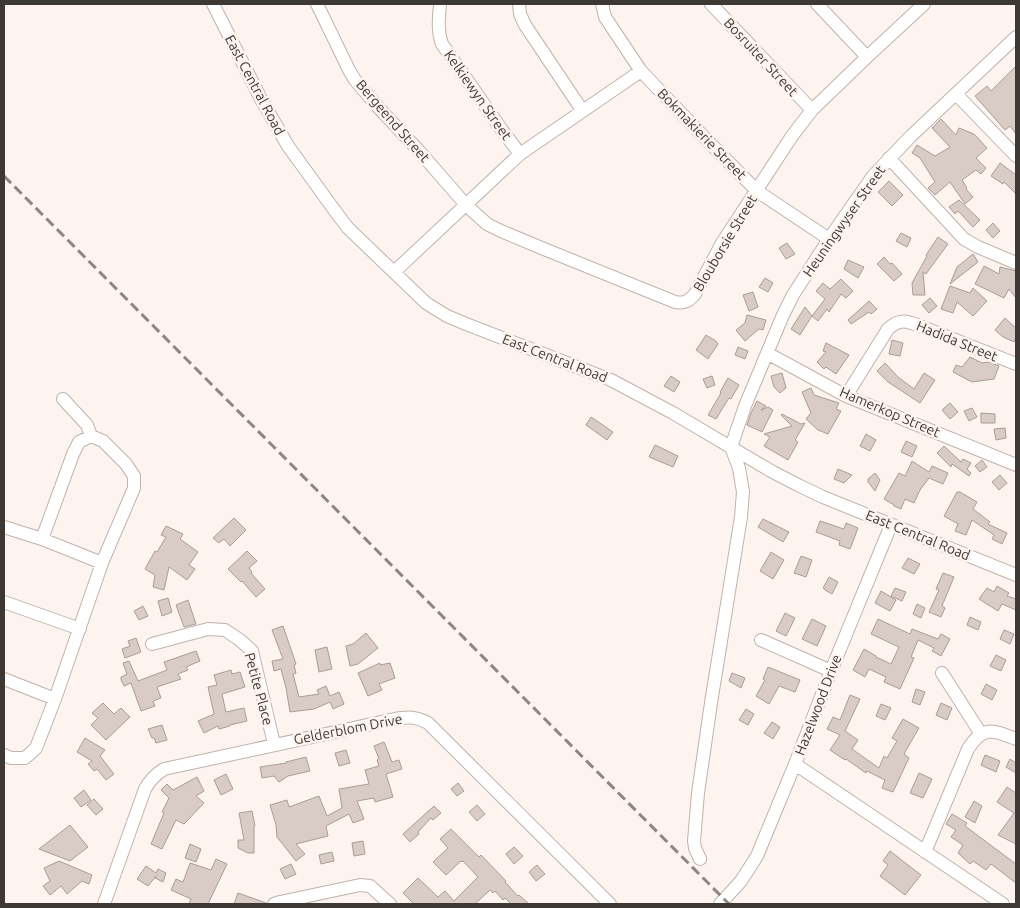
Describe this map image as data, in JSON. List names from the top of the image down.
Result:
{
  "streets": {
    "street": [
      "Bosruiter Street",
      "East Central Road",
      "Kelkiewyn Street",
      "Bergeend Street",
      "Bokmakierie Street",
      "Heuningwyser Street",
      "Blouborsie Street",
      "Hadida Street",
      "Hamerkop Street",
      "Petite Place",
      "Hazelwood Drive",
      "Gelderblom Drive"
    ]
  },
  "crossings": [
    ["Bosruiter Street", "Blouborsie Street"],
    ["East Central Road", "Heuningwyser Street"],
    ["East Central Road", "Hazelwood Drive"],
    ["Bergeend Street", "Blouborsie Street"],
    ["Bokmakierie Street", "Heuningwyser Street"],
    ["Bokmakierie Street", "Blouborsie Street"],
    ["Heuningwyser Street", "Hamerkop Street"],
    ["Hadida Street", "Hamerkop Street"],
    ["Petite Place", "Gelderblom Drive"]
  ]
}
